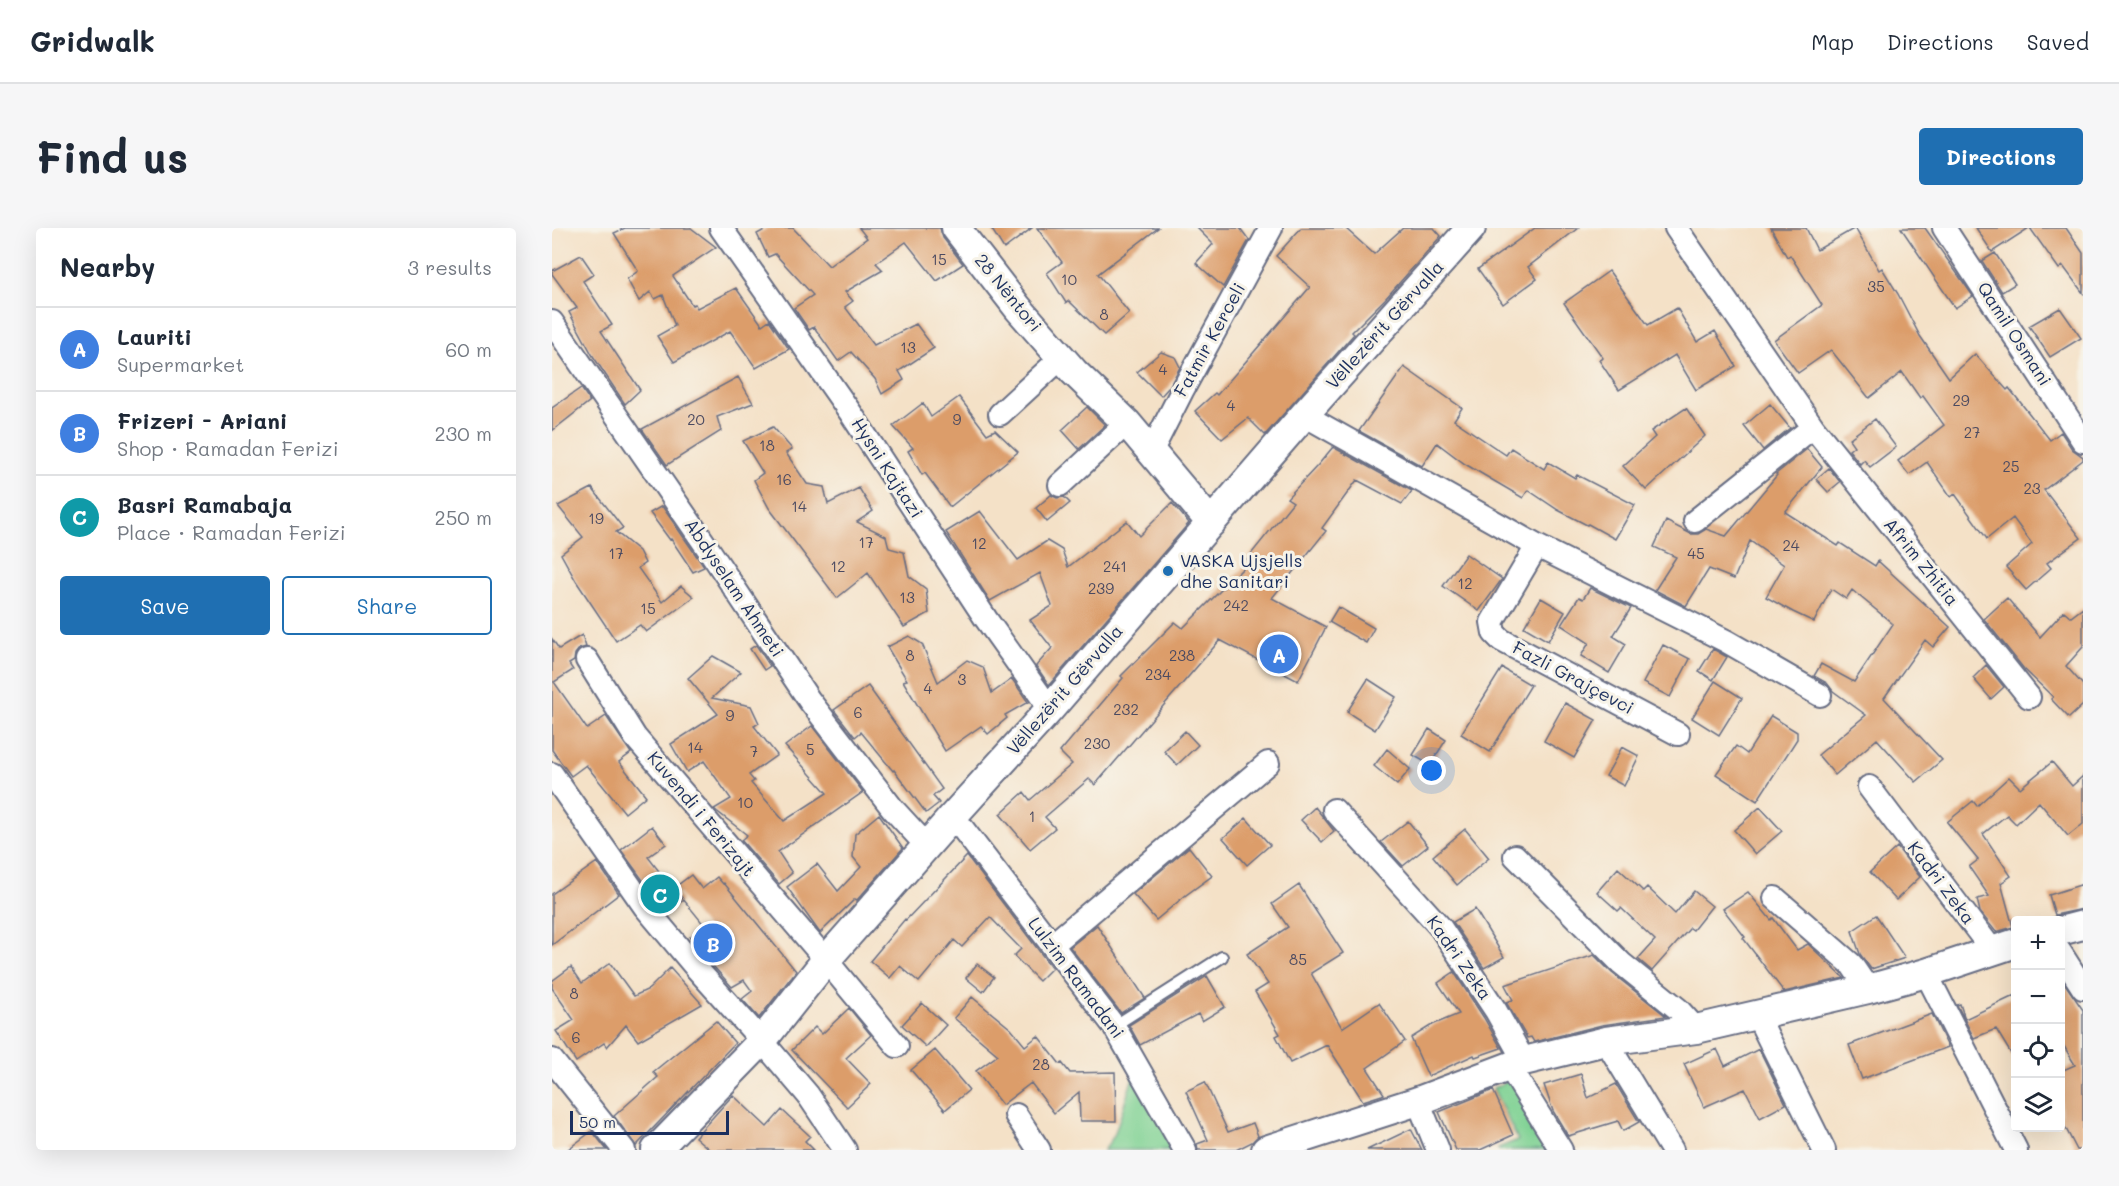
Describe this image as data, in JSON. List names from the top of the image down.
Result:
{
  "streets": {
    "street": [
      "28 Nëntori",
      "Vëllezërit Gërvalla",
      "Qamil Osmani",
      "Fatmir Kerceli",
      "Hysni Kajtazi",
      "Afrim Zhitia",
      "Abdyselam Ahmeti",
      "Fazli Grajçevci",
      "Kuvendi i Ferizajt",
      "Kadri Zeka",
      "Lulzim Ramadani"
    ]
  },
  "crossings": [
    ["28 Nëntori", "Vëllezërit Gërvalla"],
    ["28 Nëntori", "Fatmir Kerceli"],
    ["Vëllezërit Gërvalla", "Hysni Kajtazi"],
    ["Vëllezërit Gërvalla", "Abdyselam Ahmeti"],
    ["Vëllezërit Gërvalla", "Kuvendi i Ferizajt"],
    ["Vëllezërit Gërvalla", "Lulzim Ramadani"]
  ],
  "places": ["VASKA Ujsjells dhe Sanitari"],
  "house_numbers": [
    "15",
    "10",
    "35",
    "8",
    "13",
    "4",
    "29",
    "4",
    "20",
    "9",
    "27",
    "18",
    "25",
    "16",
    "23",
    "14",
    "19",
    "17",
    "12",
    "24",
    "17",
    "45",
    "12",
    "241",
    "12",
    "239",
    "13",
    "242",
    "15",
    "8",
    "238",
    "234",
    "3",
    "4",
    "232",
    "6",
    "9",
    "230",
    "14",
    "5",
    "7",
    "10",
    "1",
    "85",
    "8",
    "6",
    "28"
  ],
  "scale_bar": "50 m",
  "page": {
    "header": "Gridwalk",
    "nav": ["Map", "Directions", "Saved"],
    "buttons": [
      "Directions",
      ["Save", "Share"]
    ],
    "title": "Find us",
    "heading": ["Nearby", "3 results"],
    "list": [
      {
        "mark": "A",
        "name": "Lauriti",
        "note": "Supermarket",
        "value": "60 m"
      },
      {
        "mark": "B",
        "name": "Frizeri - Ariani",
        "note": "Shop · Ramadan Ferizi",
        "value": "230 m"
      },
      {
        "mark": "C",
        "name": "Basri Ramabaja",
        "note": "Place · Ramadan Ferizi",
        "value": "250 m"
      }
    ],
    "pins": ["A", "C", "B"],
    "map_buttons": ["+", "−"],
    "scale": "50 m"
  }
}
